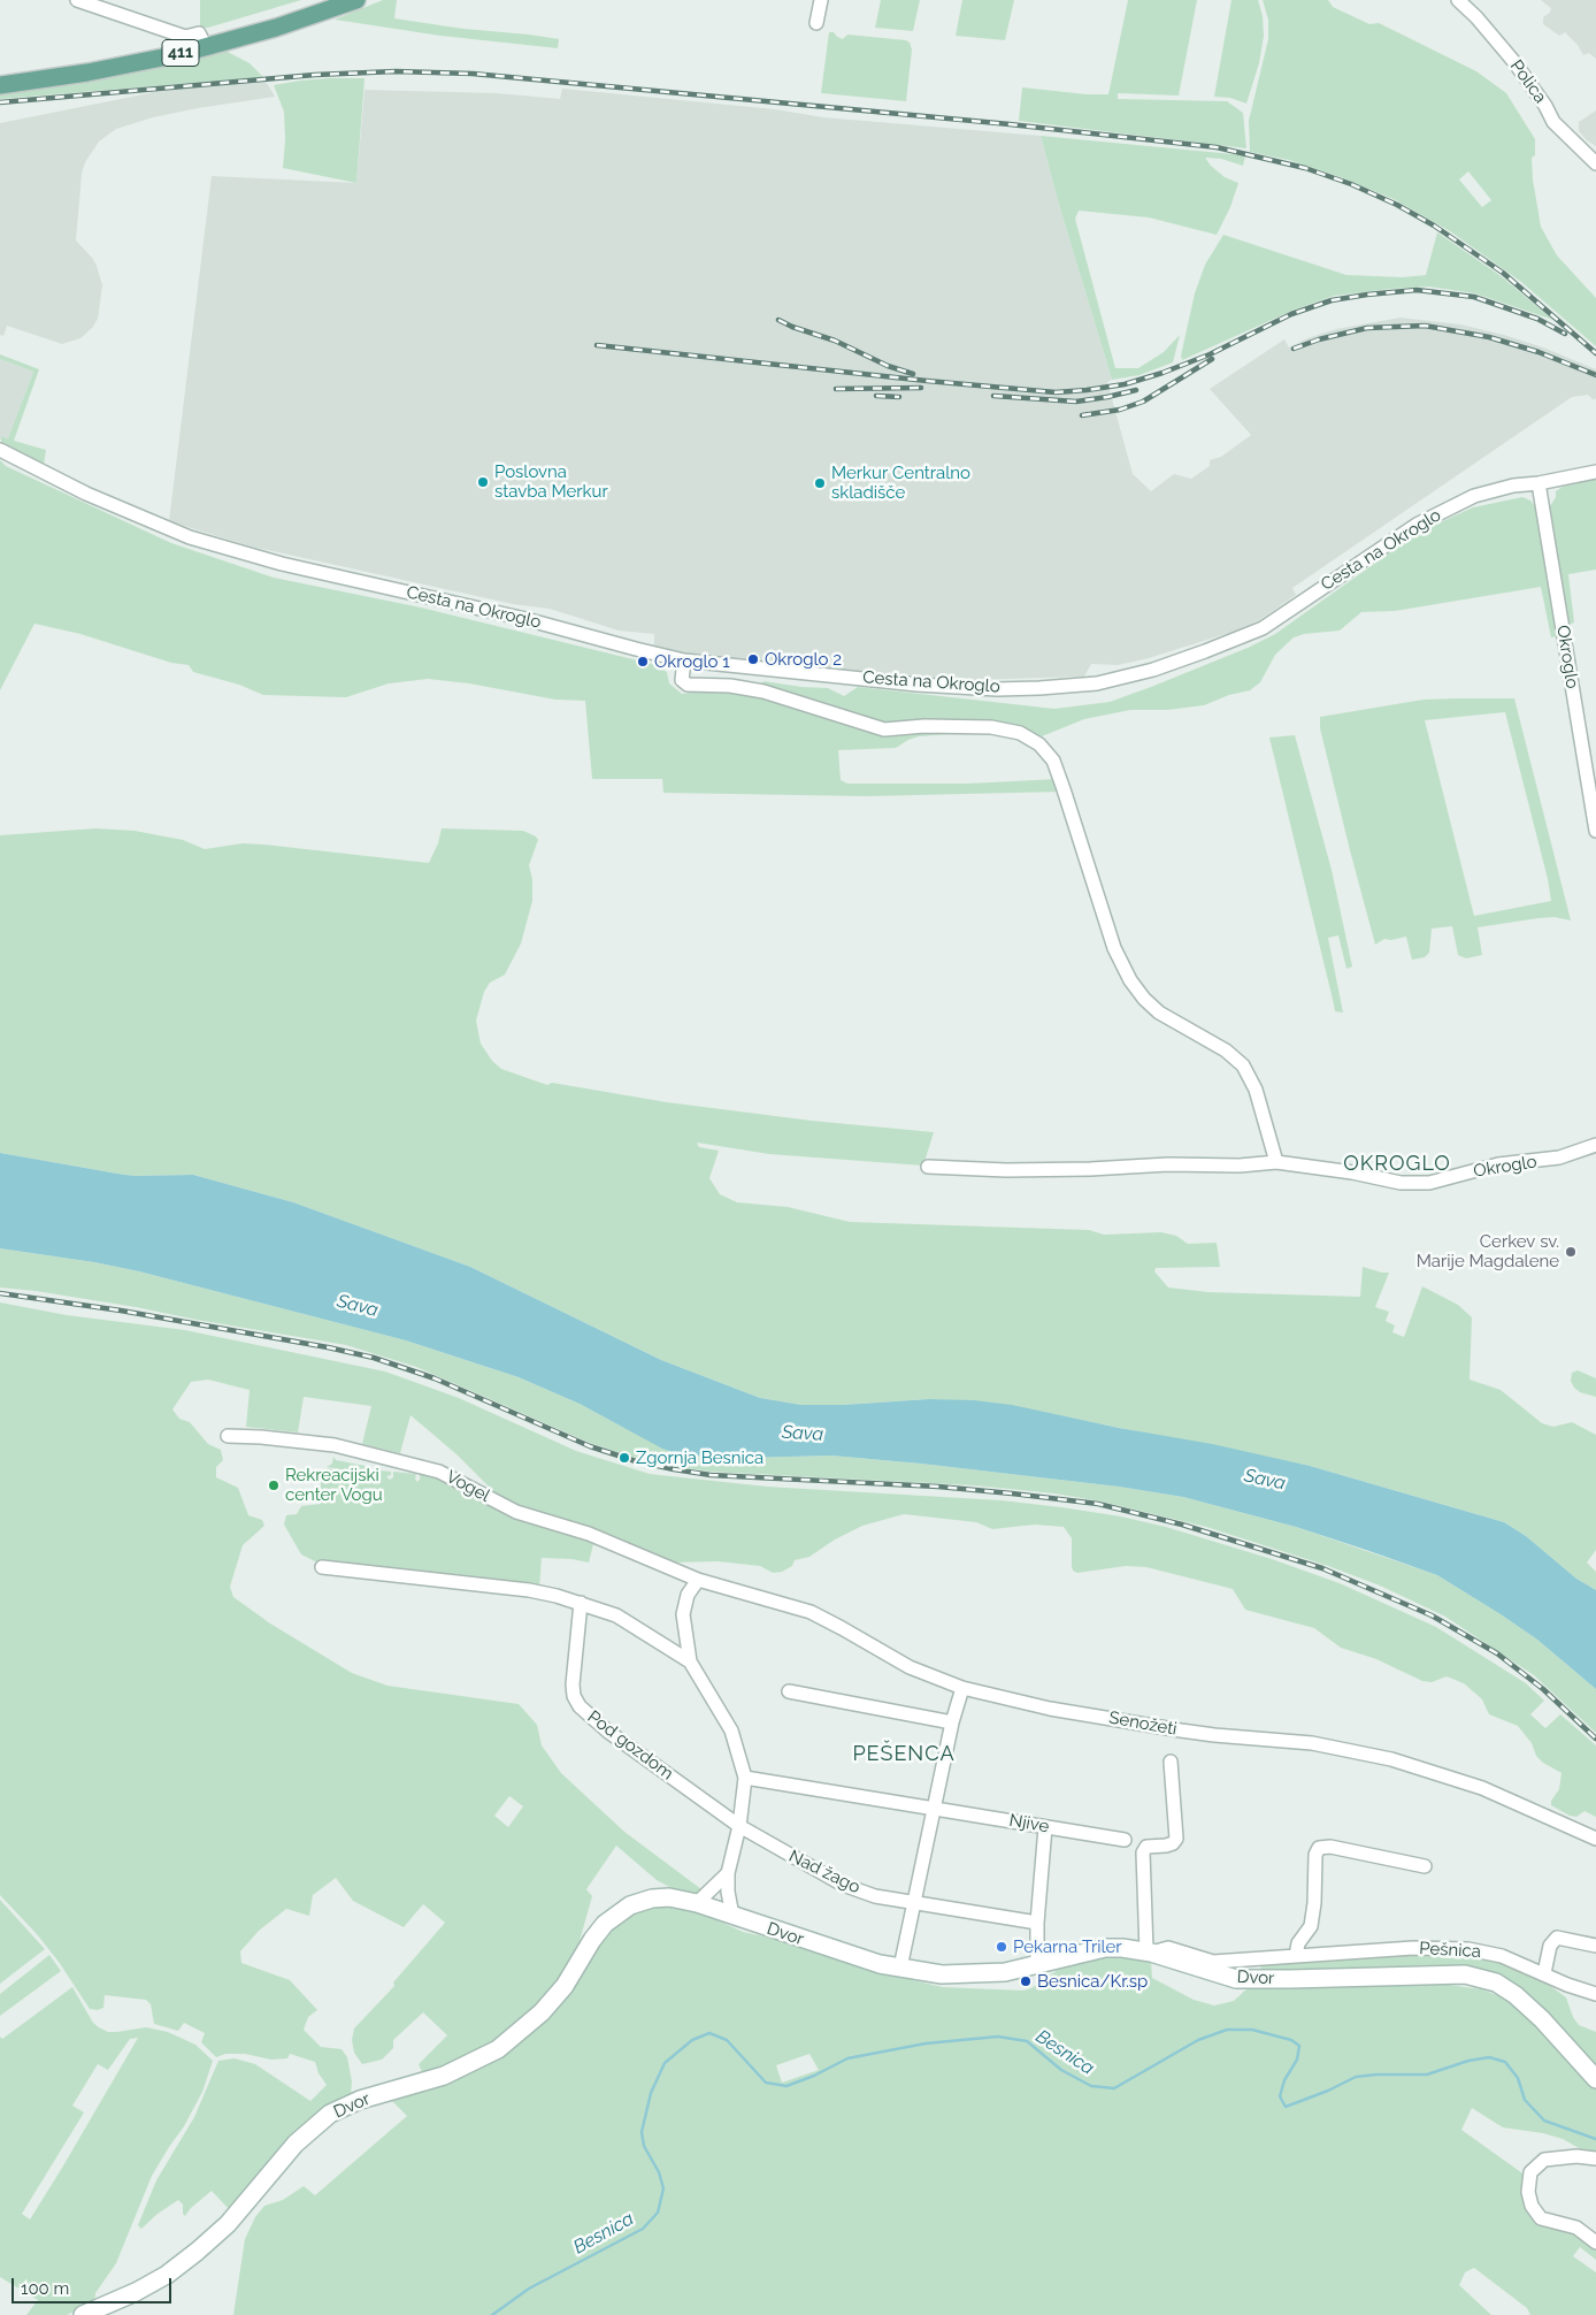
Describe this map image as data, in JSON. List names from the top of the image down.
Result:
{
  "streets": {
    "main road": ["411"],
    "street": [
      "Polica",
      "Cesta na Okroglo",
      "Okroglo",
      "Vogel",
      "Senožeti",
      "Pod gozdom",
      "Njive",
      "Nad žago",
      "Dvor",
      "Pešnica"
    ]
  },
  "crossings": [
    ["Cesta na Okroglo", "Okroglo"],
    ["Vogel", "Senožeti"],
    ["Pod gozdom", "Nad žago"],
    ["Dvor", "Pešnica"]
  ],
  "districts": ["OKROGLO", "PEŠENCA"],
  "water": ["Sava", "Besnica"],
  "places": [
    "Poslovna stavba Merkur",
    "Merkur Centralno skladišče",
    "Okroglo 2",
    "Okroglo 1",
    "Cerkev sv. Marije Magdalene",
    "Zgornja Besnica",
    "Rekreacijski center Vogu",
    "Pekarna Triler",
    "Besnica/Kr.sp"
  ],
  "scale_bar": "100 m"
}
